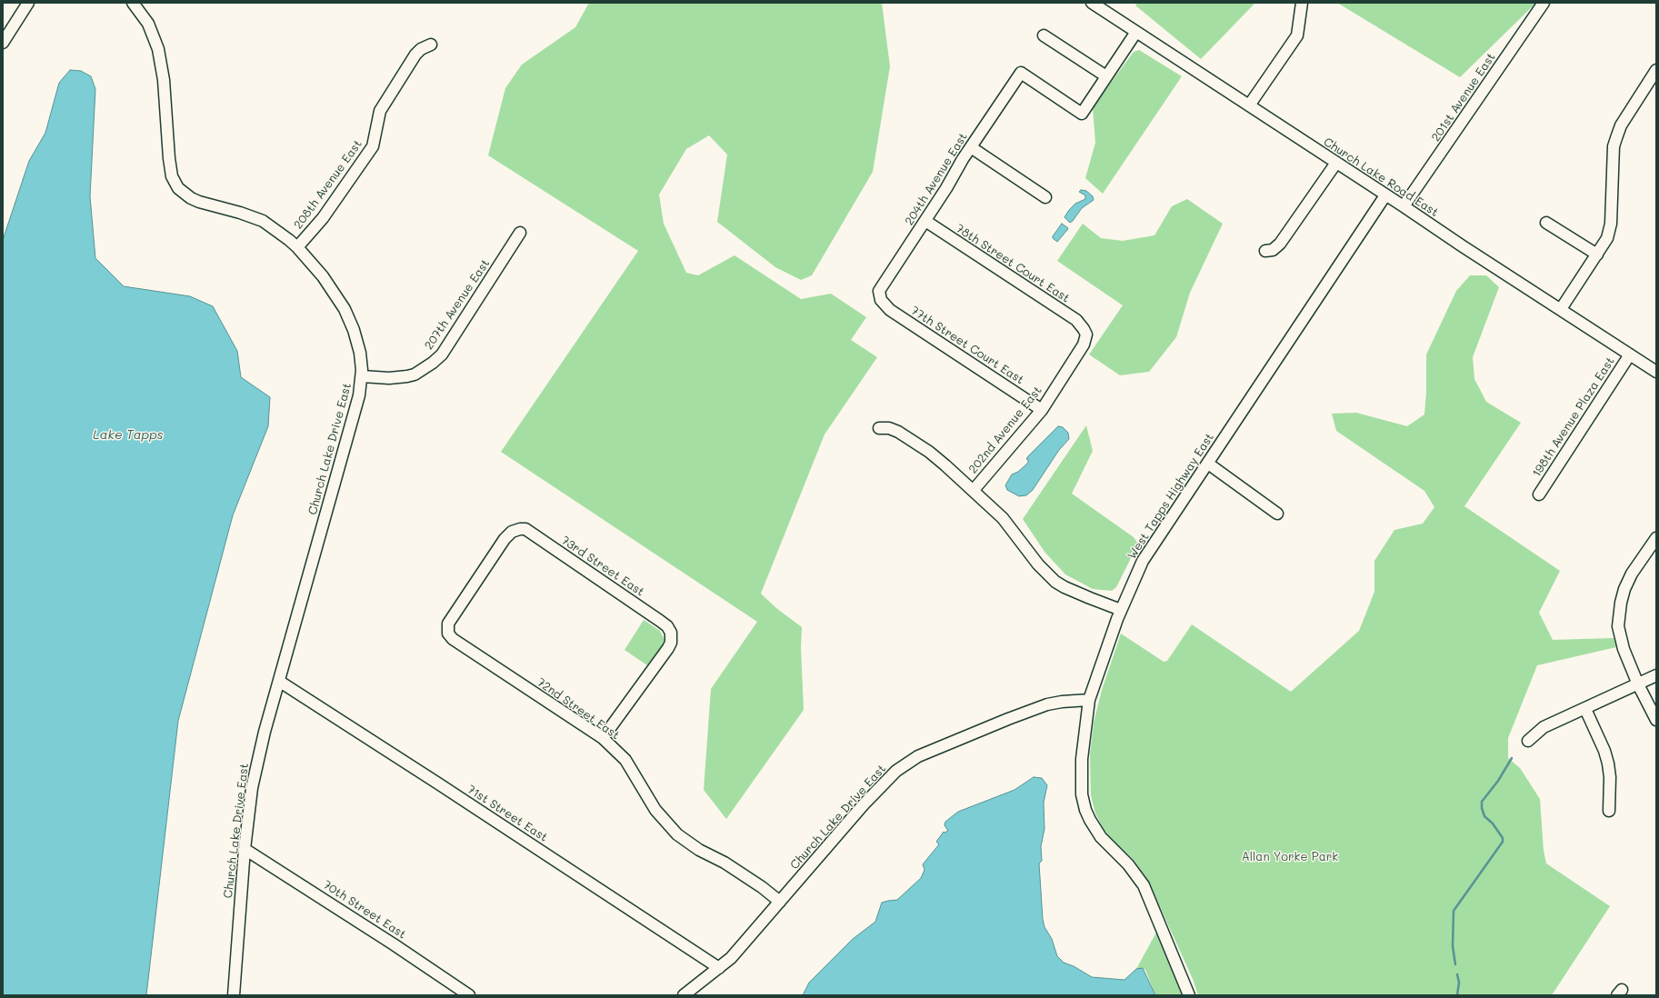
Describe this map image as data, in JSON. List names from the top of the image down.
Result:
{
  "streets": {
    "street": [
      "201st Avenue East",
      "Church Lake Road East",
      "204th Avenue East",
      "208th Avenue East",
      "78th Street Court East",
      "207th Avenue East",
      "77th Street Court East",
      "198th Avenue Plaza East",
      "202nd Avenue East",
      "Church Lake Drive East",
      "West Tapps Highway East",
      "73rd Street East",
      "72nd Street East",
      "71st Street East",
      "70th Street East"
    ]
  },
  "crossings": [
    ["201st Avenue East", "Church Lake Road East"],
    ["Church Lake Road East", "198th Avenue Plaza East"],
    ["Church Lake Road East", "West Tapps Highway East"],
    ["204th Avenue East", "78th Street Court East"],
    ["204th Avenue East", "77th Street Court East"],
    ["208th Avenue East", "Church Lake Drive East"],
    ["78th Street Court East", "202nd Avenue East"],
    ["207th Avenue East", "Church Lake Drive East"],
    ["77th Street Court East", "202nd Avenue East"],
    ["Church Lake Drive East", "West Tapps Highway East"],
    ["Church Lake Drive East", "72nd Street East"],
    ["Church Lake Drive East", "71st Street East"],
    ["Church Lake Drive East", "70th Street East"],
    ["73rd Street East", "72nd Street East"]
  ],
  "water": ["Lake Tapps"],
  "parks": ["Allan Yorke Park"]
}
